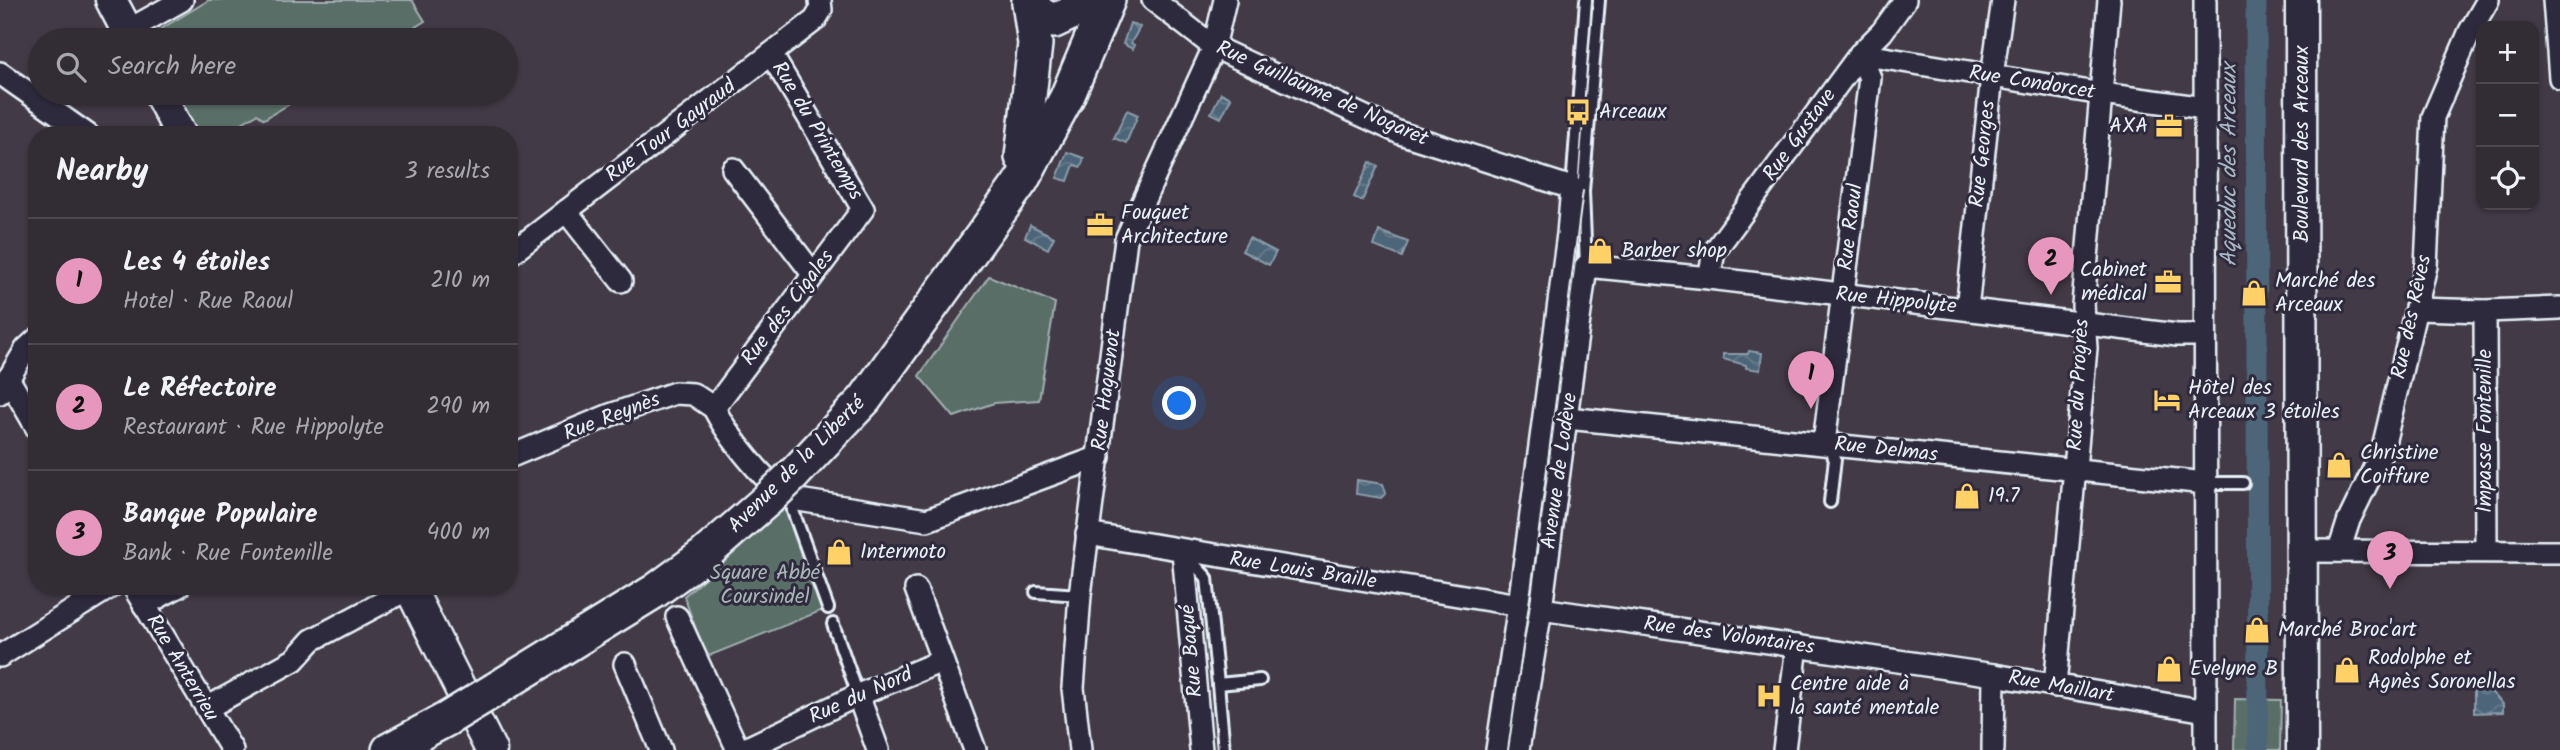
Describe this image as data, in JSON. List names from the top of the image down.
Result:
{
  "streets": {
    "main road": ["Avenue de la Liberté"],
    "street": [
      "Rue Condorcet",
      "Rue Guillaume de Nogaret",
      "Rue Tour Gayraud",
      "Rue du Printemps",
      "Rue Gustave",
      "Boulevard des Arceaux",
      "Rue Georges",
      "Rue Raoul",
      "Rue Hippolyte",
      "Rue des Cigales",
      "Rue des Rêves",
      "Rue du Progrès",
      "Rue Haguenot",
      "Rue Reynès",
      "Impasse Fontenille",
      "Rue Delmas",
      "Avenue de Lodève",
      "Rue Louis Braille",
      "Rue des Volontaires",
      "Rue Baqué",
      "Rue Anterrieu",
      "Rue Maillart",
      "Rue du Nord"
    ]
  },
  "crossings": [
    ["Rue Condorcet", "Rue Gustave"],
    ["Rue Condorcet", "Rue Georges"],
    ["Rue Condorcet", "Rue Raoul"],
    ["Rue Condorcet", "Rue du Progrès"],
    ["Rue Guillaume de Nogaret", "Rue Haguenot"],
    ["Rue Guillaume de Nogaret", "Avenue de Lodève"],
    ["Rue Tour Gayraud", "Rue du Printemps"],
    ["Rue du Printemps", "Rue des Cigales"],
    ["Rue Gustave", "Rue Raoul"],
    ["Rue Gustave", "Rue Hippolyte"],
    ["Rue Georges", "Rue Hippolyte"],
    ["Rue Raoul", "Rue Hippolyte"],
    ["Rue Raoul", "Rue Delmas"],
    ["Rue Hippolyte", "Rue du Progrès"],
    ["Rue Hippolyte", "Avenue de Lodève"],
    ["Rue des Cigales", "Rue Reynès"],
    ["Rue du Progrès", "Rue Delmas"],
    ["Rue du Progrès", "Rue Maillart"],
    ["Rue Haguenot", "Rue Louis Braille"],
    ["Rue Delmas", "Avenue de Lodève"],
    ["Avenue de Lodève", "Rue des Volontaires"],
    ["Rue Louis Braille", "Rue Baqué"],
    ["Rue des Volontaires", "Rue Maillart"]
  ],
  "water": ["Aqueduc des Arceaux"],
  "parks": ["Square Abbé Coursindel"],
  "places": {
    "bus stop": ["Arceaux"],
    "office": ["AXA", "Fouquet Architecture", "Cabinet médical"],
    "shop": [
      "Barber shop",
      "Marché des Arceaux",
      "Christine Coiffure",
      "19.7",
      "Intermoto",
      "Marché Broc'art",
      "Evelyne B",
      "Rodolphe et Agnès Soronellas"
    ],
    "hotel": ["Hôtel des Arceaux 3 étoiles"],
    "hospital": ["Centre aide à la santé mentale"]
  },
  "page": {
    "map_buttons": ["+", "−"],
    "search": "Search here",
    "heading": ["Nearby", "3 results"],
    "list": [
      {
        "mark": "1",
        "name": "Les 4 étoiles",
        "note": "Hotel · Rue Raoul",
        "value": "210 m"
      },
      {
        "mark": "2",
        "name": "Le Réfectoire",
        "note": "Restaurant · Rue Hippolyte",
        "value": "290 m"
      },
      {
        "mark": "3",
        "name": "Banque Populaire",
        "note": "Bank · Rue Fontenille",
        "value": "400 m"
      }
    ],
    "pins": ["2", "1", "3"]
  }
}
